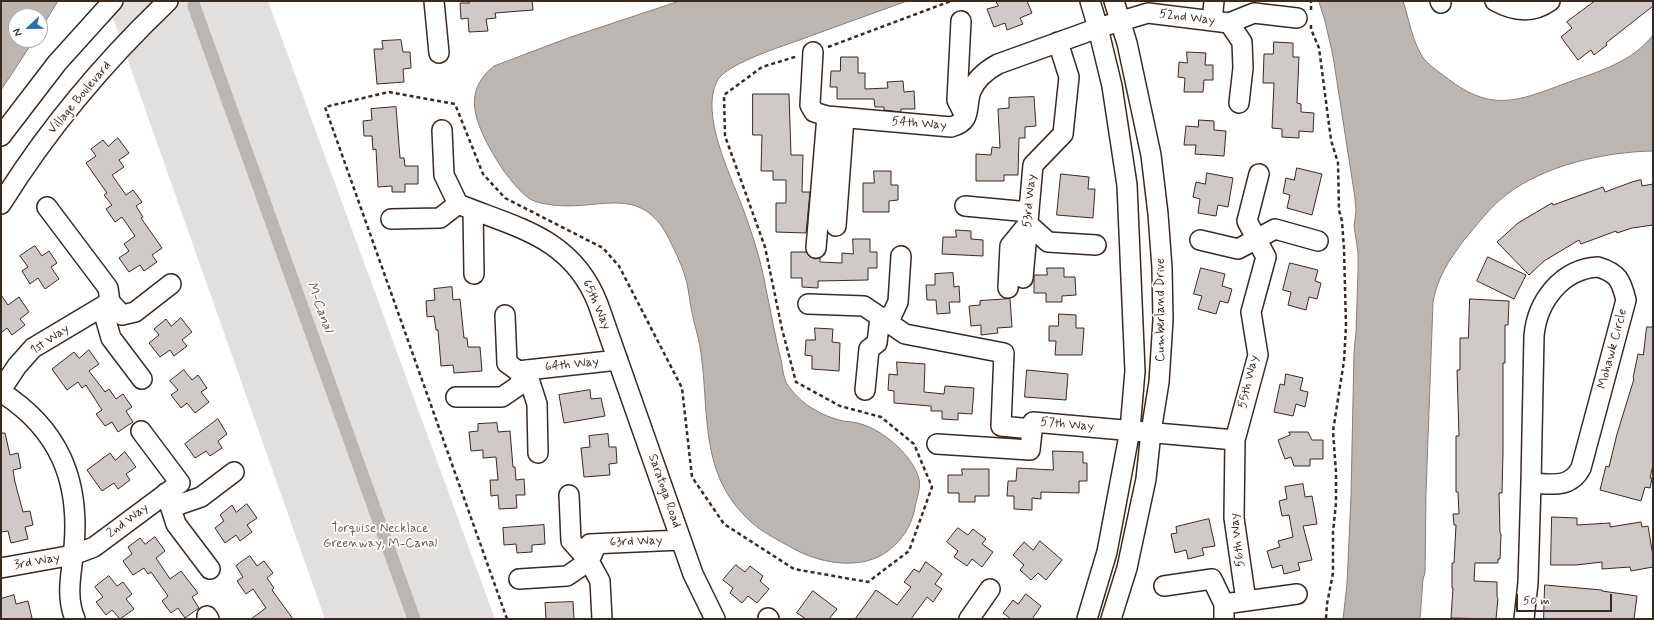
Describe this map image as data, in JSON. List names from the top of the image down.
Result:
{
  "streets": {
    "street": [
      "52nd Way",
      "Village Boulevard",
      "54th Way",
      "53rd Way",
      "65th Way",
      "Cumberland Drive",
      "1st Way",
      "Mohawk Circle",
      "64th Way",
      "55th Way",
      "57th Way",
      "Saratoga Road",
      "2nd Way",
      "56th Way",
      "63rd Way",
      "3rd Way"
    ]
  },
  "crossings": [
    ["52nd Way", "54th Way"],
    ["52nd Way", "Cumberland Drive"],
    ["54th Way", "53rd Way"],
    ["54th Way", "Cumberland Drive"],
    ["65th Way", "64th Way"],
    ["65th Way", "Saratoga Road"],
    ["Cumberland Drive", "57th Way"],
    ["64th Way", "Saratoga Road"],
    ["55th Way", "56th Way"],
    ["Saratoga Road", "63rd Way"],
    ["2nd Way", "3rd Way"]
  ],
  "water": ["M-Canal"],
  "parks": ["Torquise Necklace Greenway, M-Canal"],
  "scale_bar": "50 m",
  "north": "left"
}
